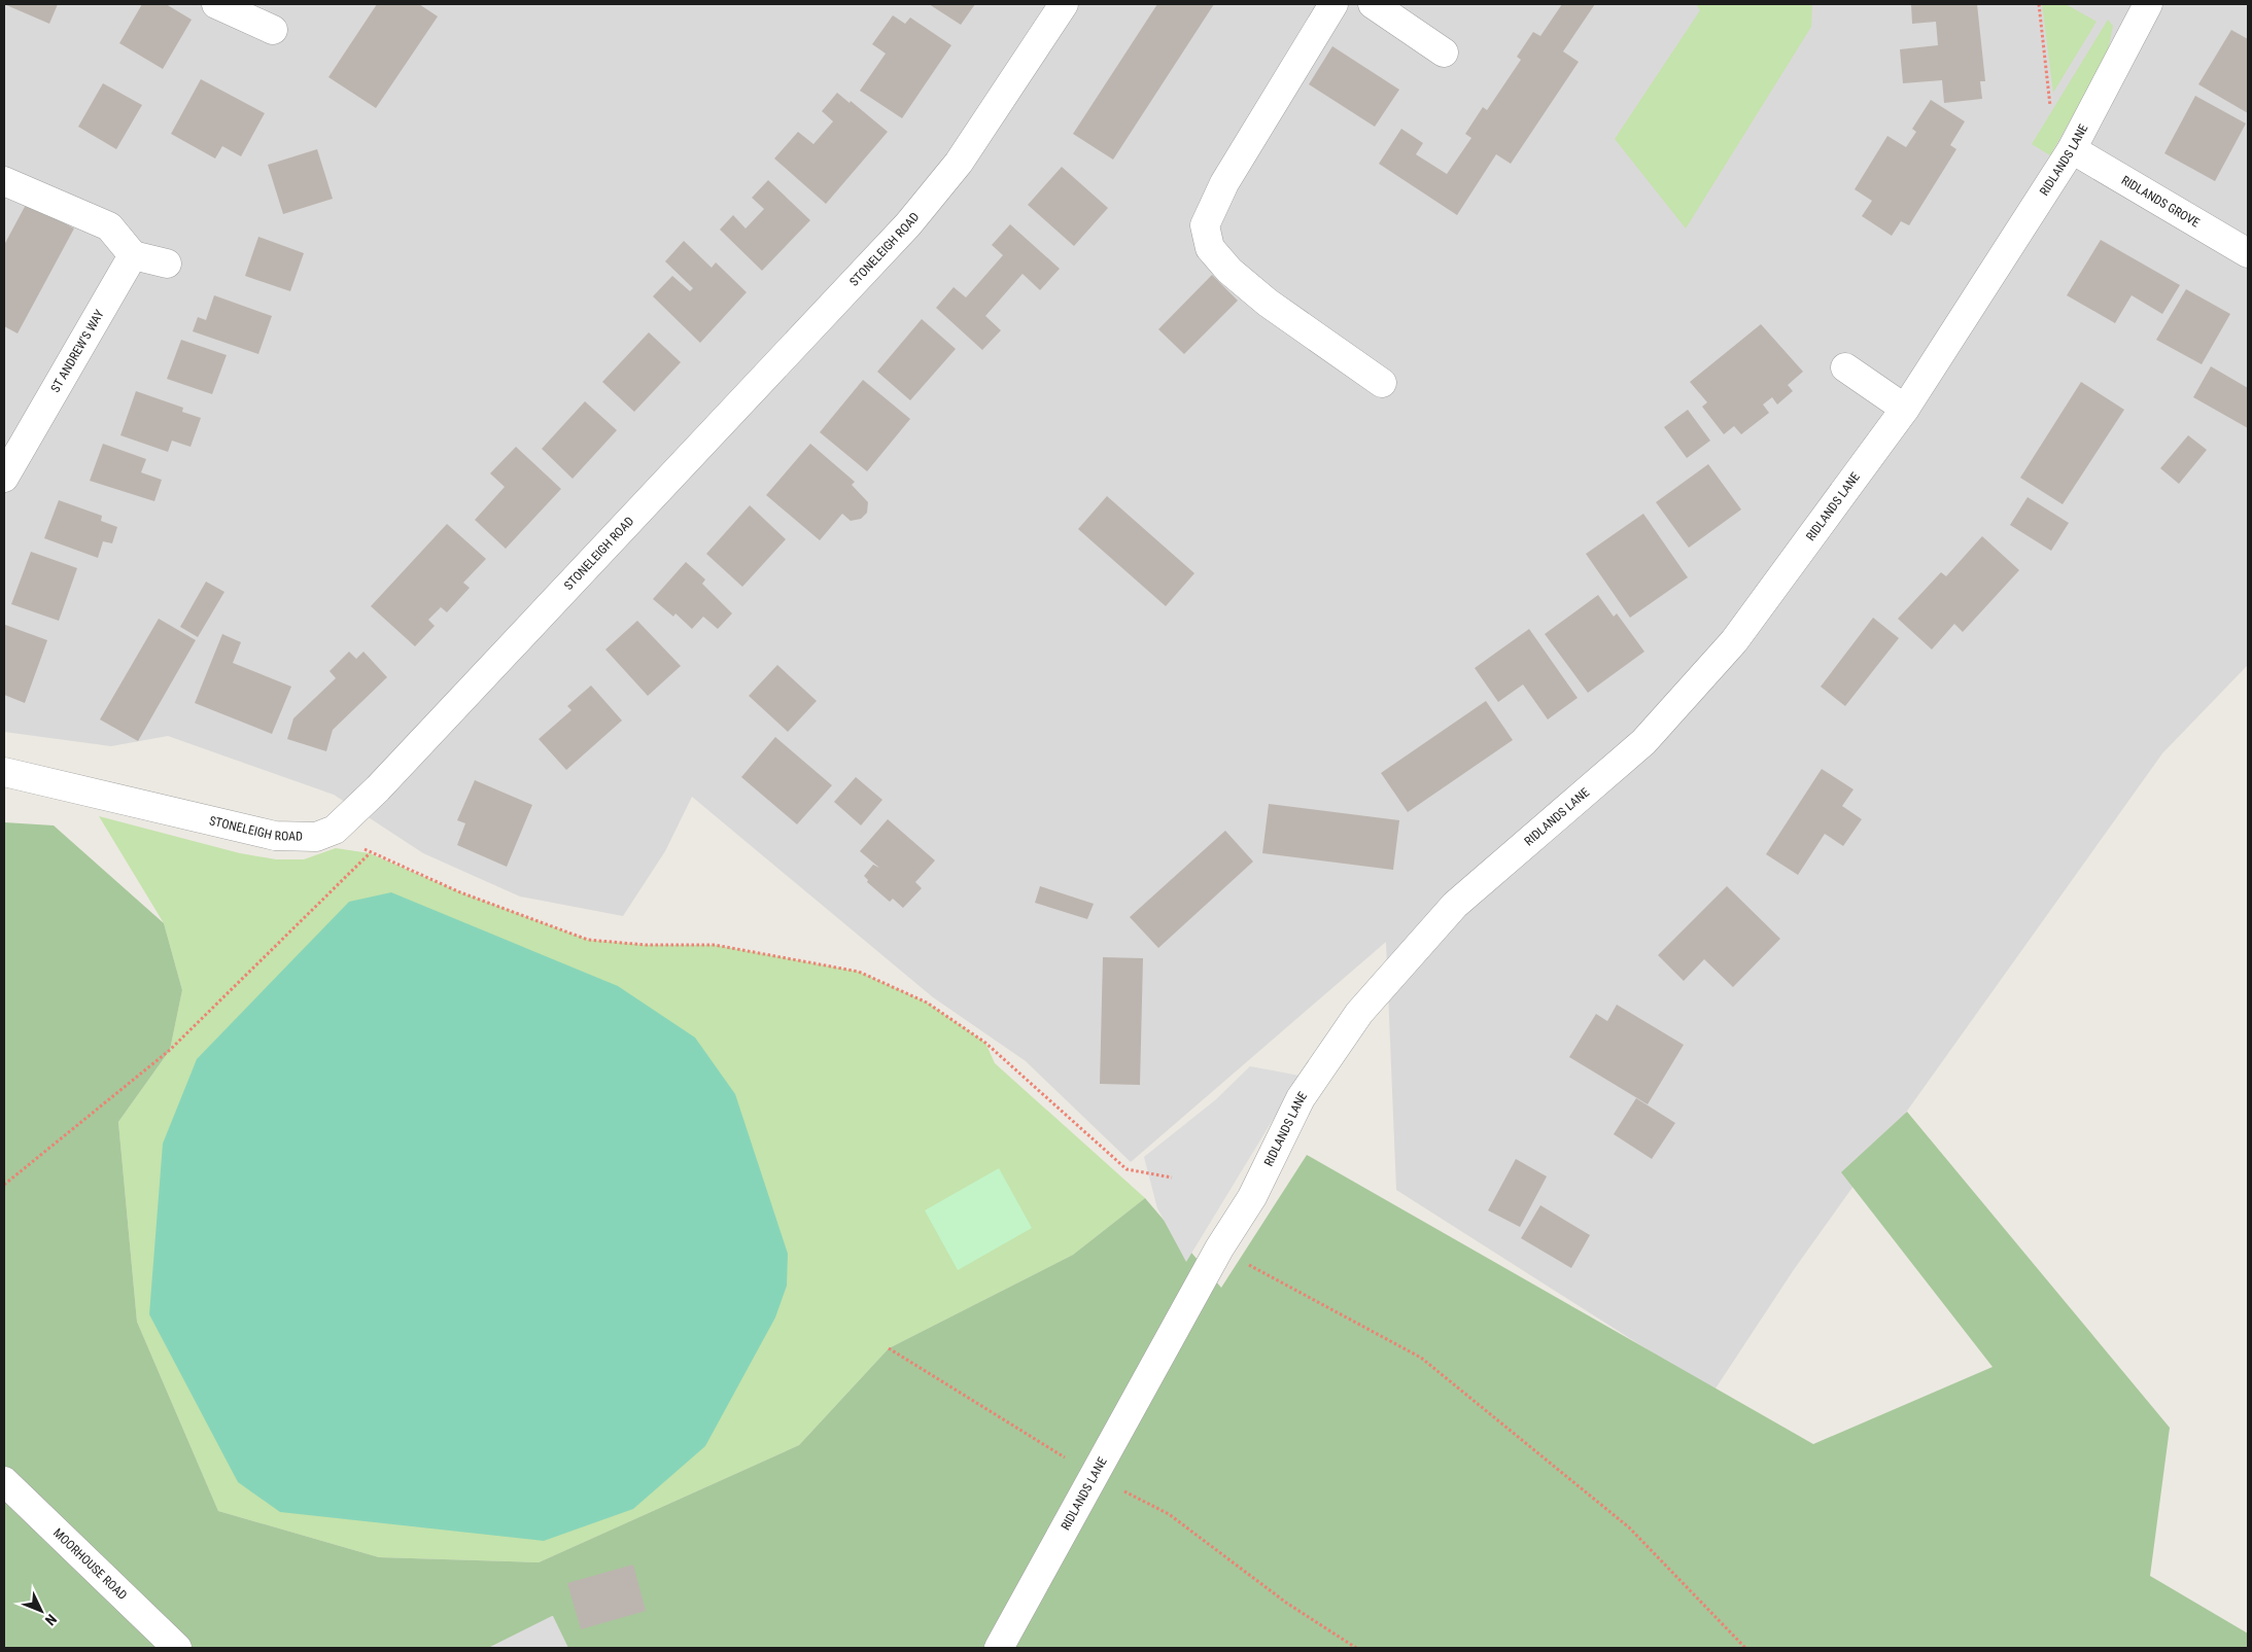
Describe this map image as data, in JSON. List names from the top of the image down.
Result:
{
  "streets": {
    "street": [
      "RIDLANDS LANE",
      "RIDLANDS GROVE",
      "STONELEIGH ROAD",
      "ST ANDREW'S WAY",
      "MOORHOUSE ROAD"
    ]
  },
  "crossings": [
    ["RIDLANDS LANE", "RIDLANDS GROVE"]
  ],
  "north": "bottom right"
}
